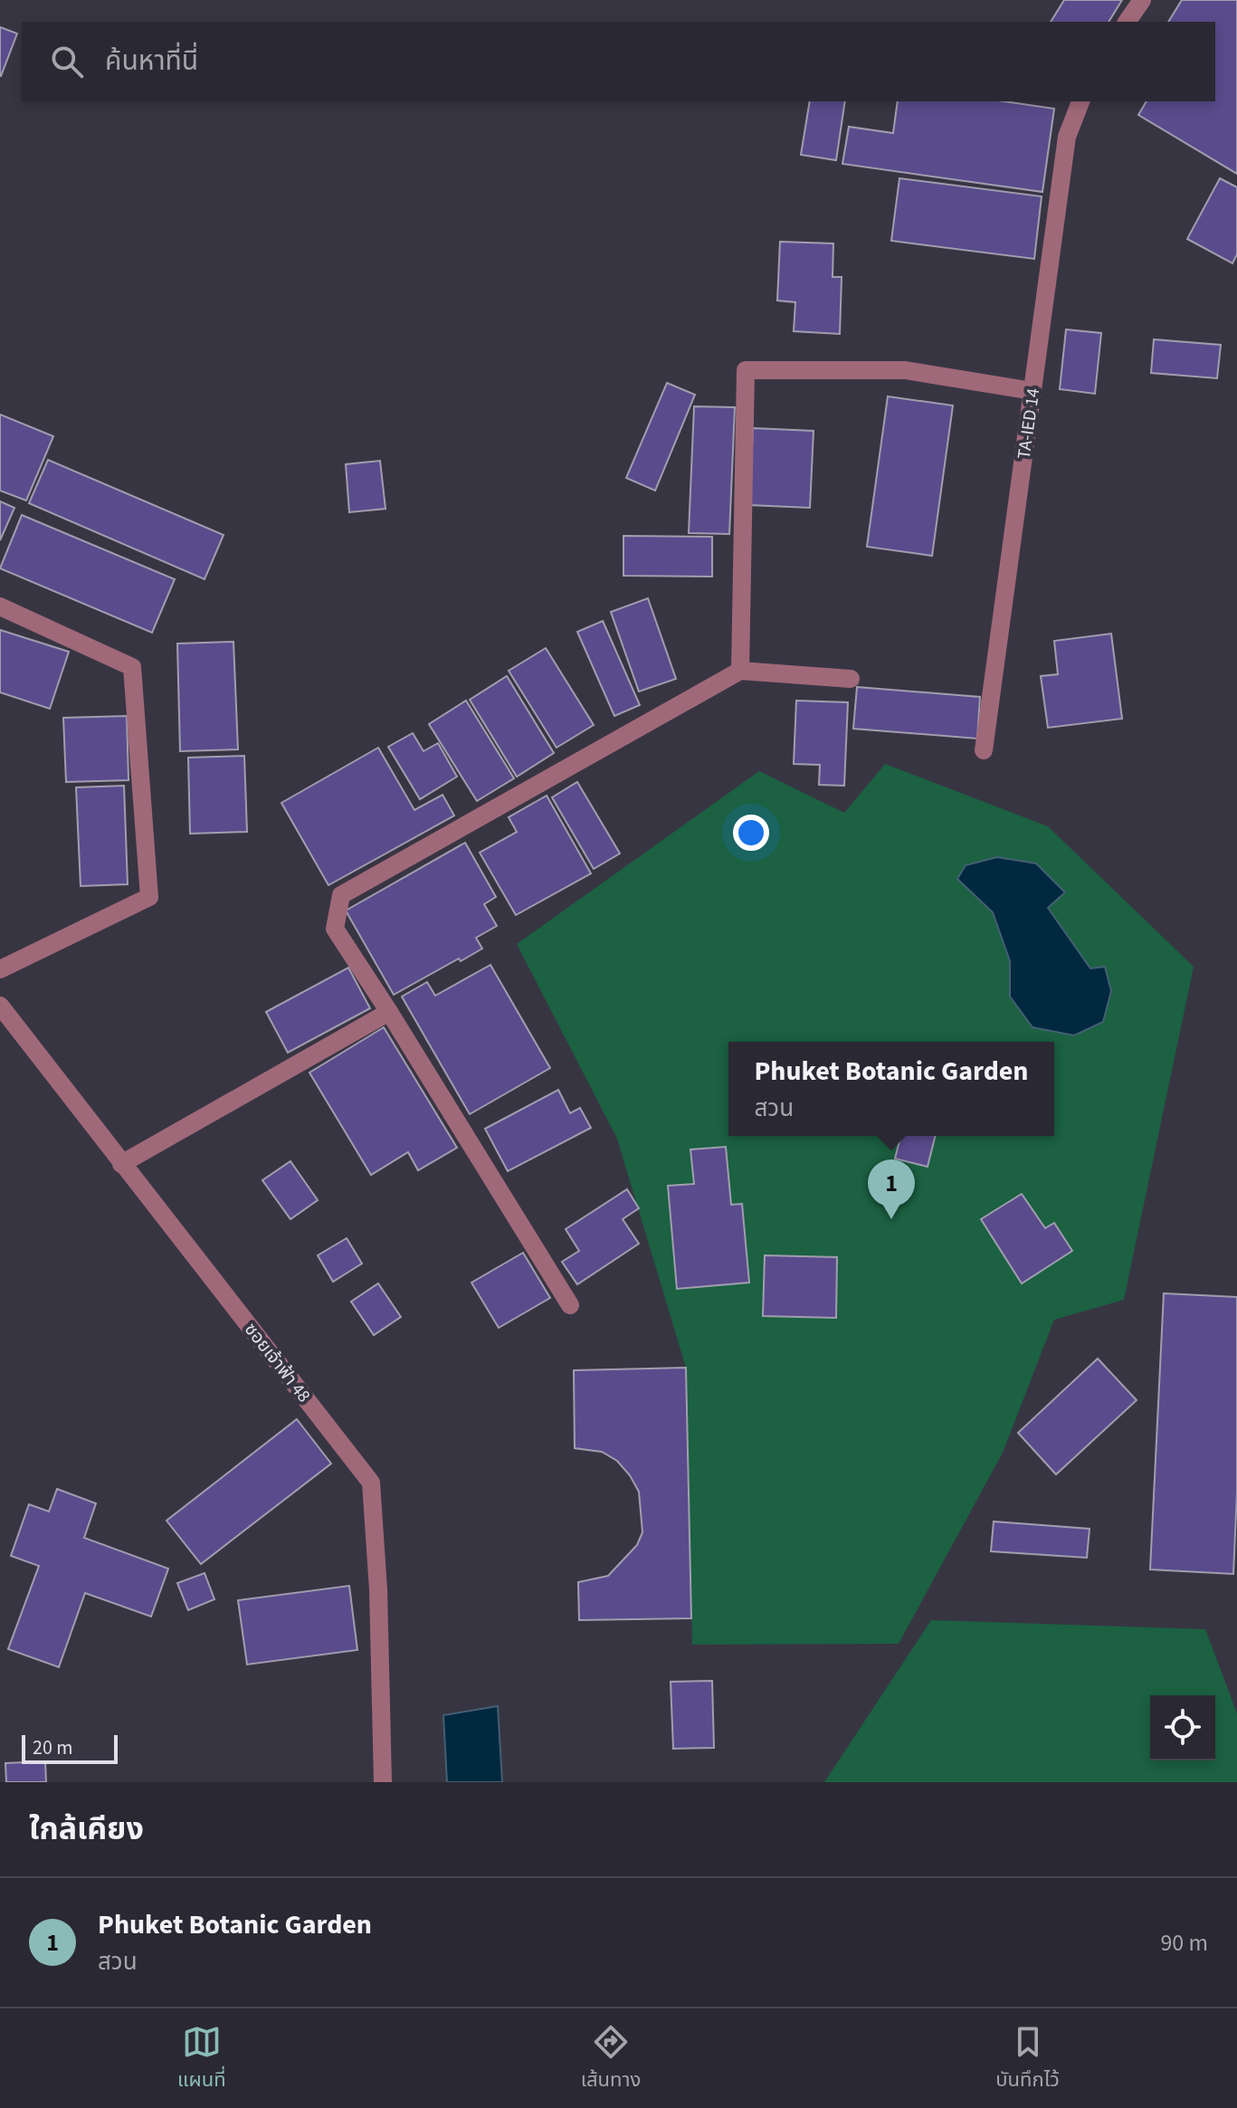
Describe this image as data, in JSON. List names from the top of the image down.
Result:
{
  "streets": {
    "street": ["TA-IED 14", "ซอยเจ้าฟ้า 48"]
  },
  "scale_bar": "20 m",
  "page": {
    "search": "ค้นหาที่นี่",
    "popup": ["Phuket Botanic Garden", "สวน"],
    "pins": "1",
    "scale": "20 m",
    "heading": "ใกล้เคียง",
    "list": [
      {
        "mark": "1",
        "name": "Phuket Botanic Garden",
        "note": "สวน",
        "value": "90 m"
      }
    ],
    "nav": ["แผนที่", "เส้นทาง", "บันทึกไว้"]
  }
}
